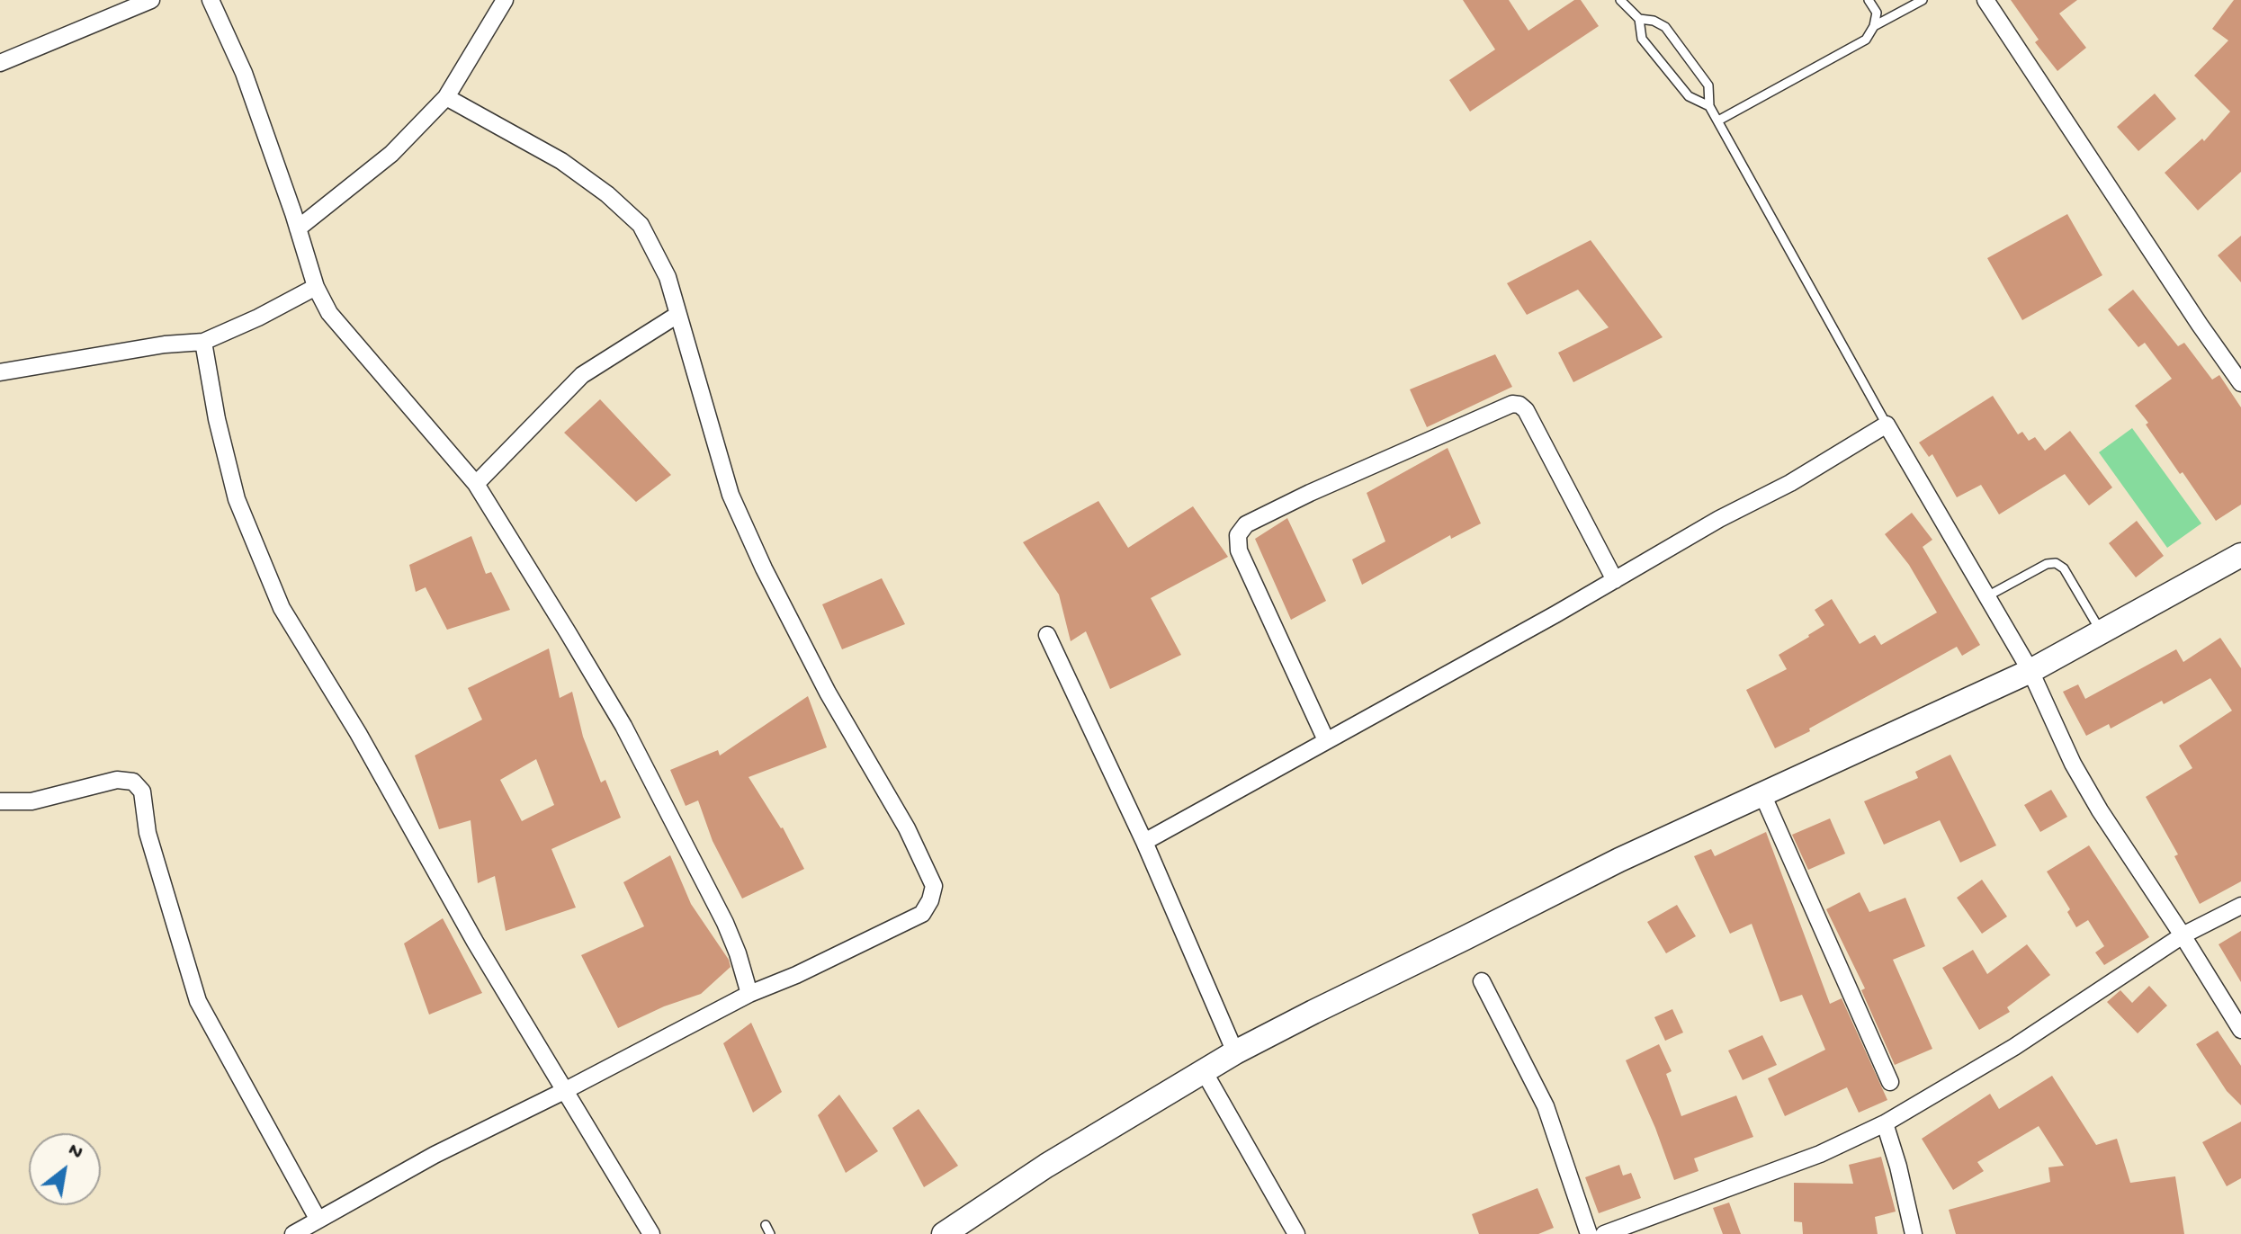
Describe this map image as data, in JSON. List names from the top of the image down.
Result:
{
  "north": "top right"
}
